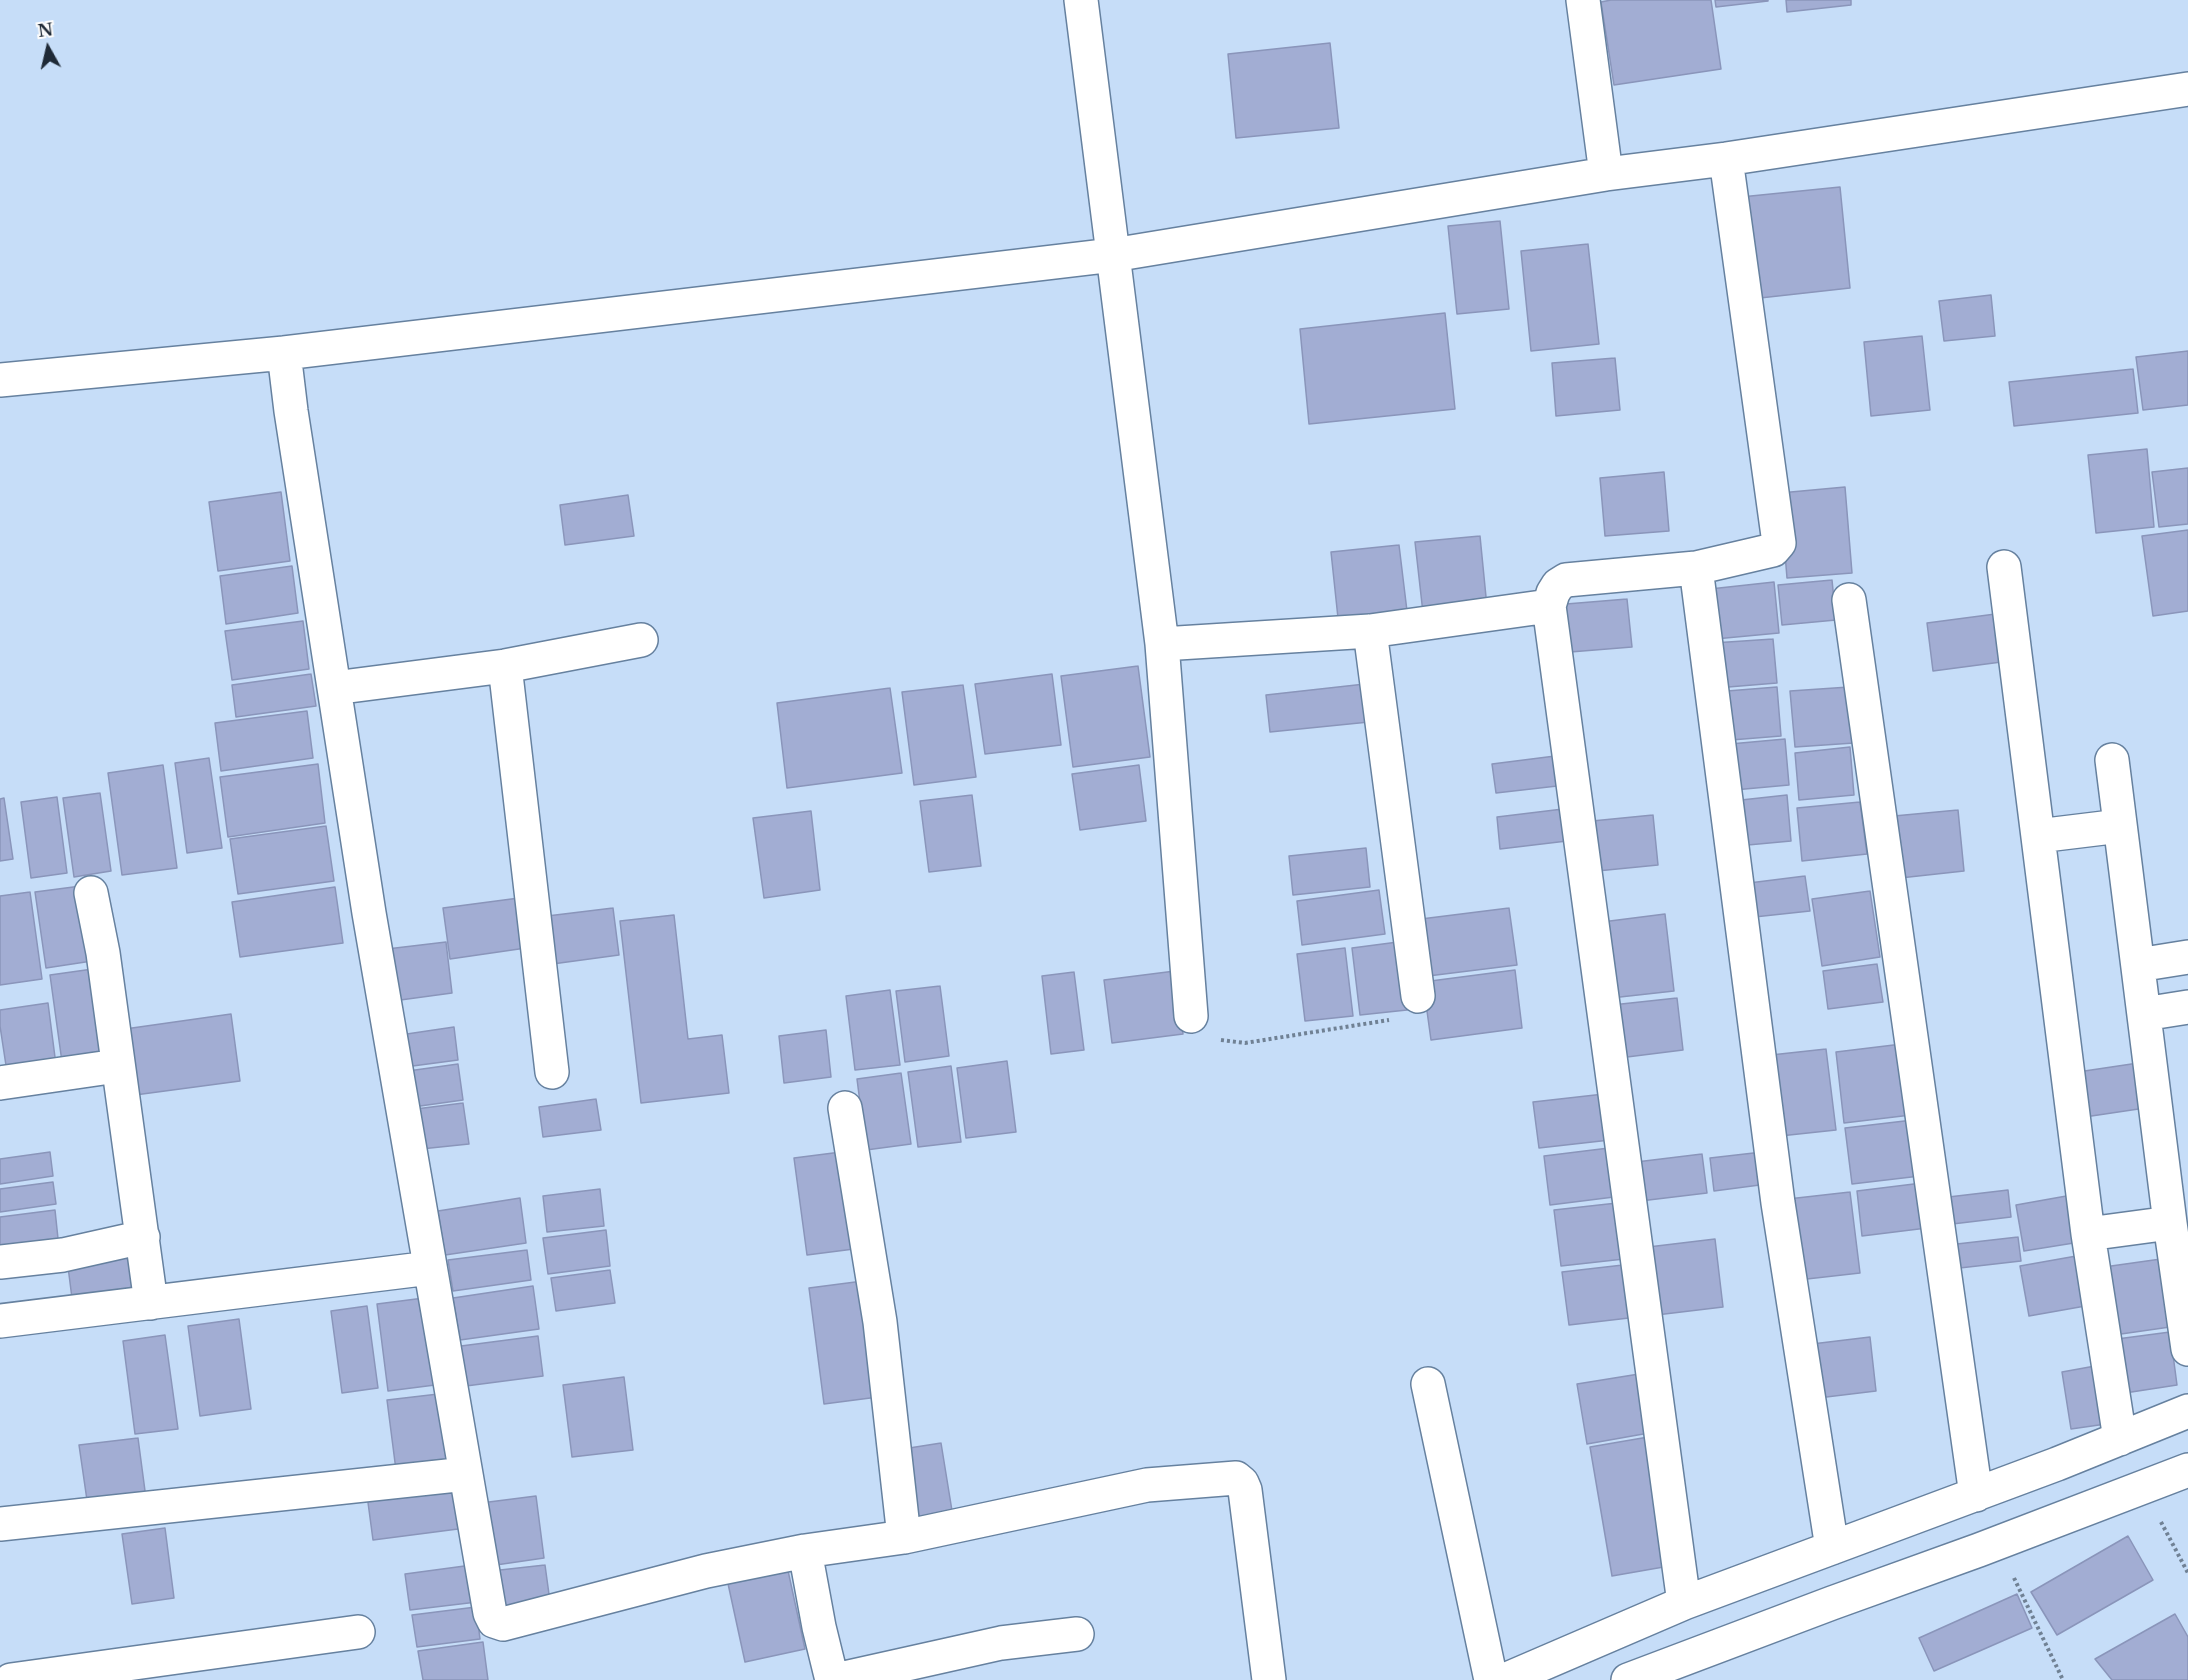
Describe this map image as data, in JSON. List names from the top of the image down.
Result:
{
  "north": "top"
}
